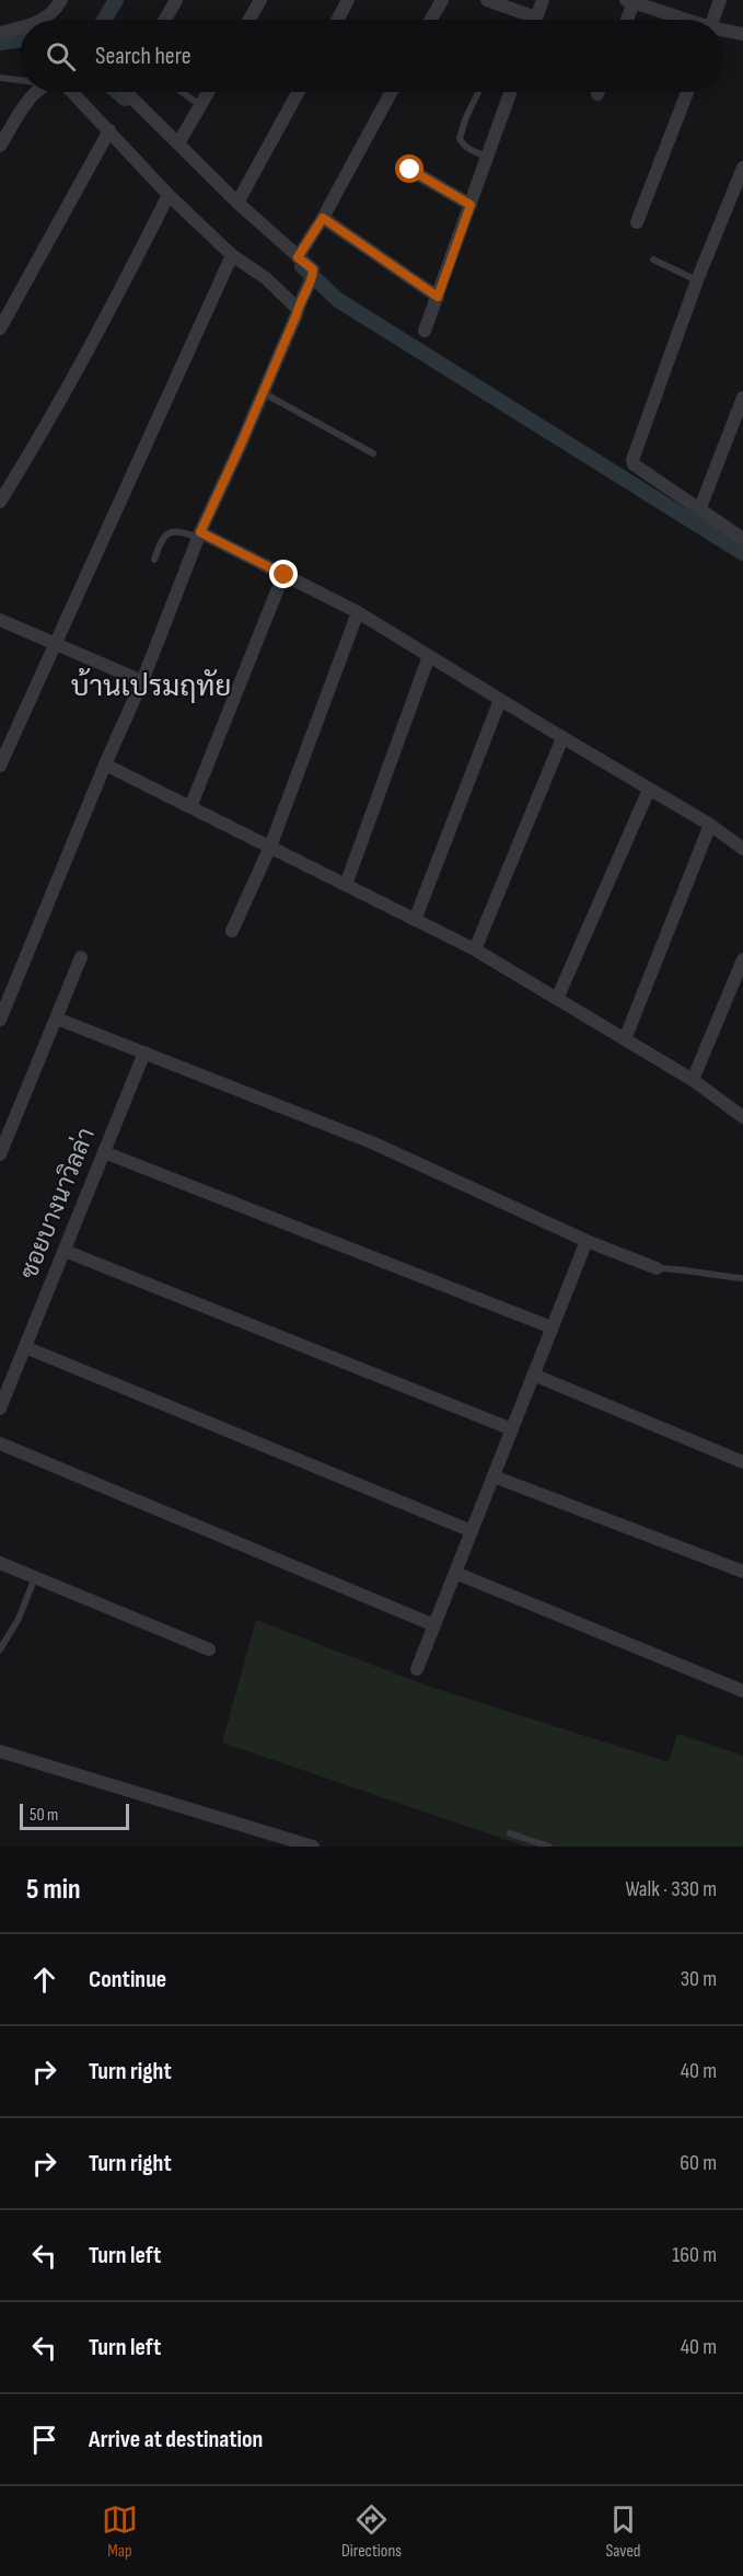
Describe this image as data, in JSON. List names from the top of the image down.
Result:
{
  "streets": {
    "street": ["ซอยบางนาวิลล่า"]
  },
  "districts": ["บ้านเปรมฤทัย"],
  "scale_bar": "50 m",
  "page": {
    "search": "Search here",
    "scale": "50 m",
    "heading": ["5 min", "Walk · 330 m"],
    "list": [
      ["Continue", "30 m"],
      ["Turn right", "40 m"],
      ["Turn right", "60 m"],
      ["Turn left", "160 m"],
      ["Turn left", "40 m"],
      "Arrive at destination"
    ],
    "nav": ["Map", "Directions", "Saved"]
  }
}
